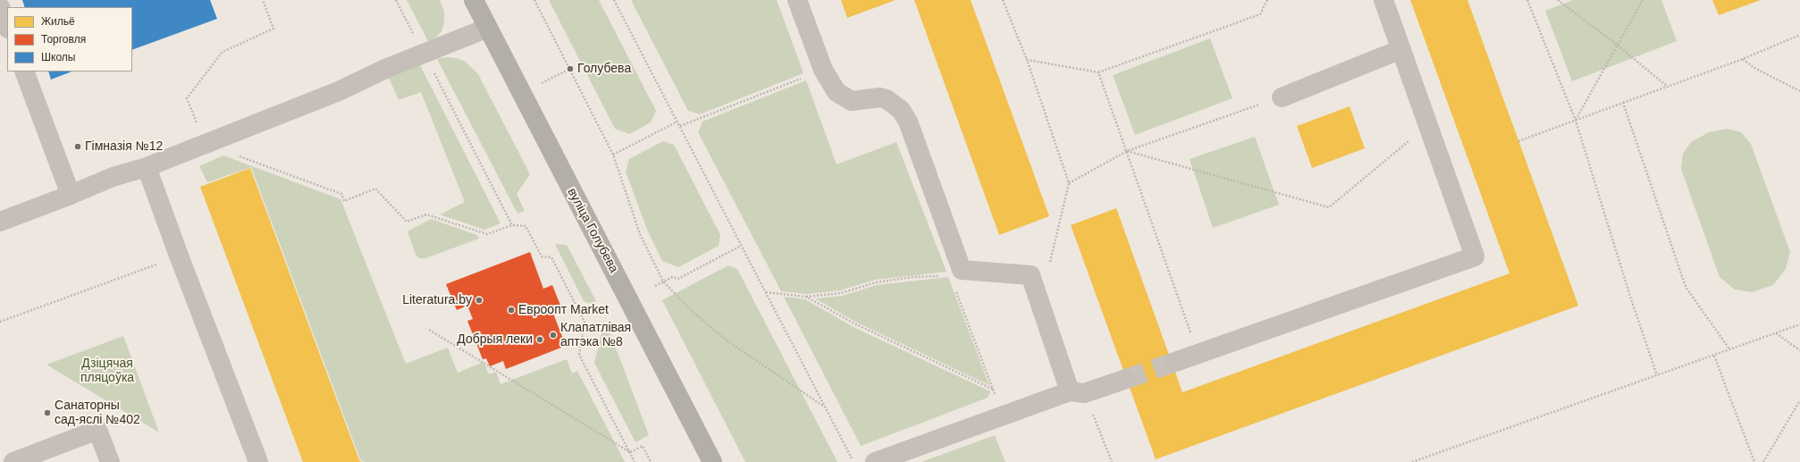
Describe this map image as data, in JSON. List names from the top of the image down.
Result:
{
  "streets": {
    "main road": ["вуліца Голубева"]
  },
  "parks": ["Дзіцячая пляцоўка"],
  "places": [
    "Голубева",
    "Гімназія №12",
    "Literatura.by",
    "Евроопт Market",
    "Клапатлівая аптэка №8",
    "Добрыя леки",
    "Санаторны сад-яслі №402"
  ],
  "legend": ["Жильё", "Торговля", "Школы"]
}
